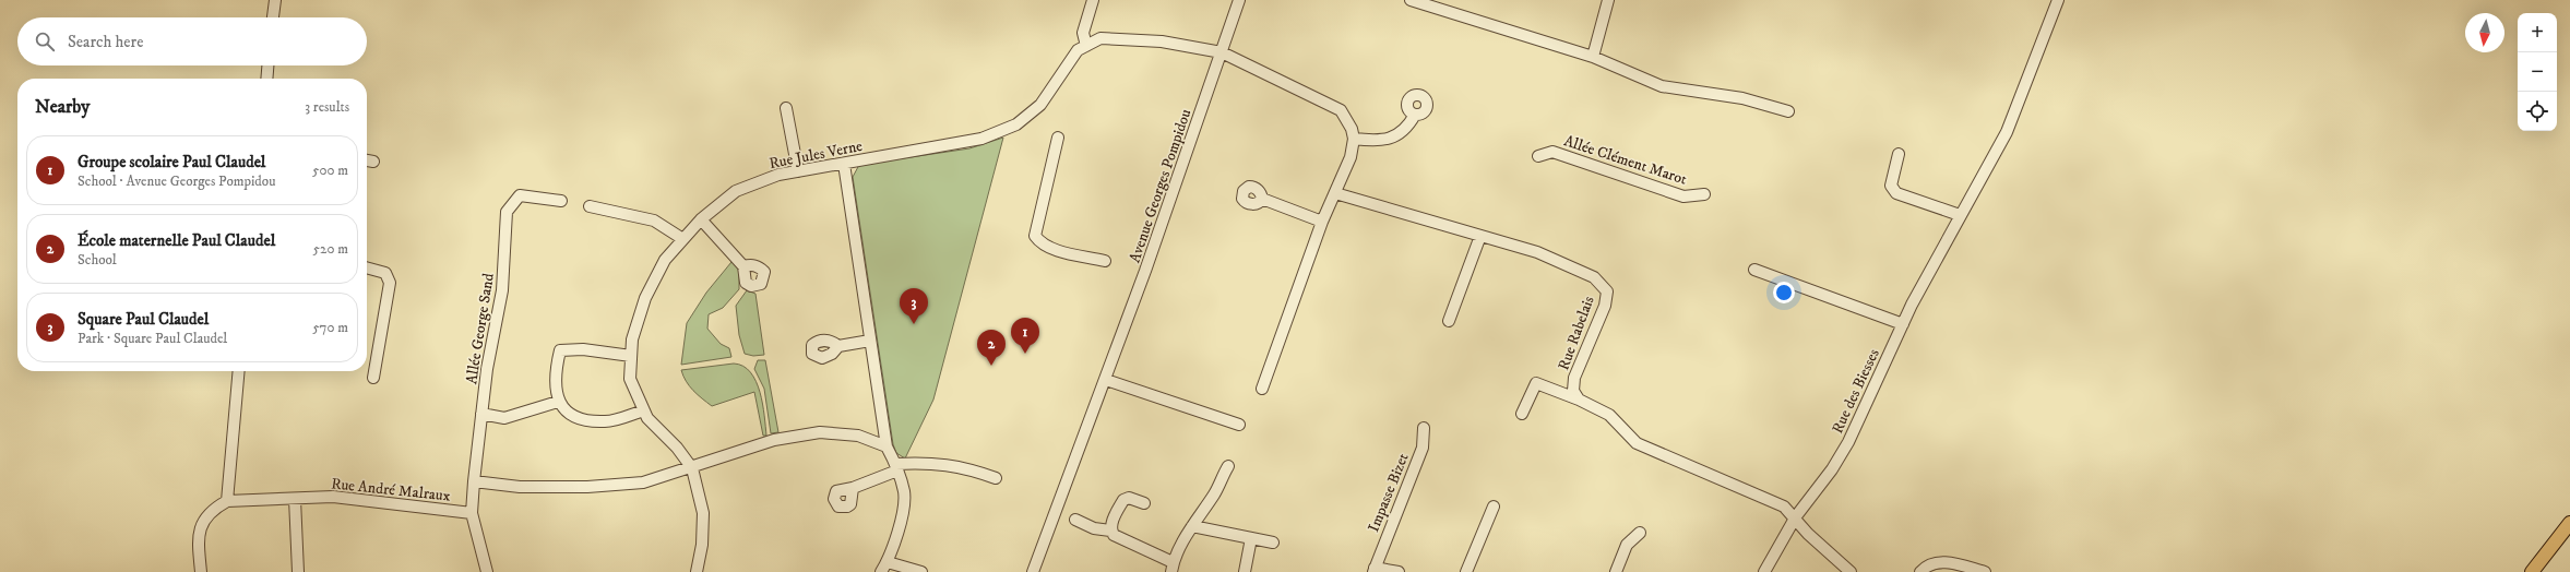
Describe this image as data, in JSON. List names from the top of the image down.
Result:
{
  "streets": {
    "street": [
      "Rue Jules Verne",
      "Allée Clément Marot",
      "Avenue Georges Pompidou",
      "Allée George Sand",
      "Rue Rabelais",
      "Rue des Biesses",
      "Rue André Malraux",
      "Impasse Bizet"
    ]
  },
  "crossings": [
    ["Rue Jules Verne", "Avenue Georges Pompidou"],
    ["Allée George Sand", "Rue André Malraux"]
  ],
  "north": "bottom",
  "page": {
    "map_buttons": ["+", "−"],
    "search": "Search here",
    "heading": ["Nearby", "3 results"],
    "list": [
      {
        "mark": "1",
        "name": "Groupe scolaire Paul Claudel",
        "note": "School · Avenue Georges Pompidou",
        "value": "500 m"
      },
      {
        "mark": "2",
        "name": "École maternelle Paul Claudel",
        "note": "School",
        "value": "520 m"
      },
      {
        "mark": "3",
        "name": "Square Paul Claudel",
        "note": "Park · Square Paul Claudel",
        "value": "570 m"
      }
    ],
    "pins": ["3", "1", "2"]
  }
}
